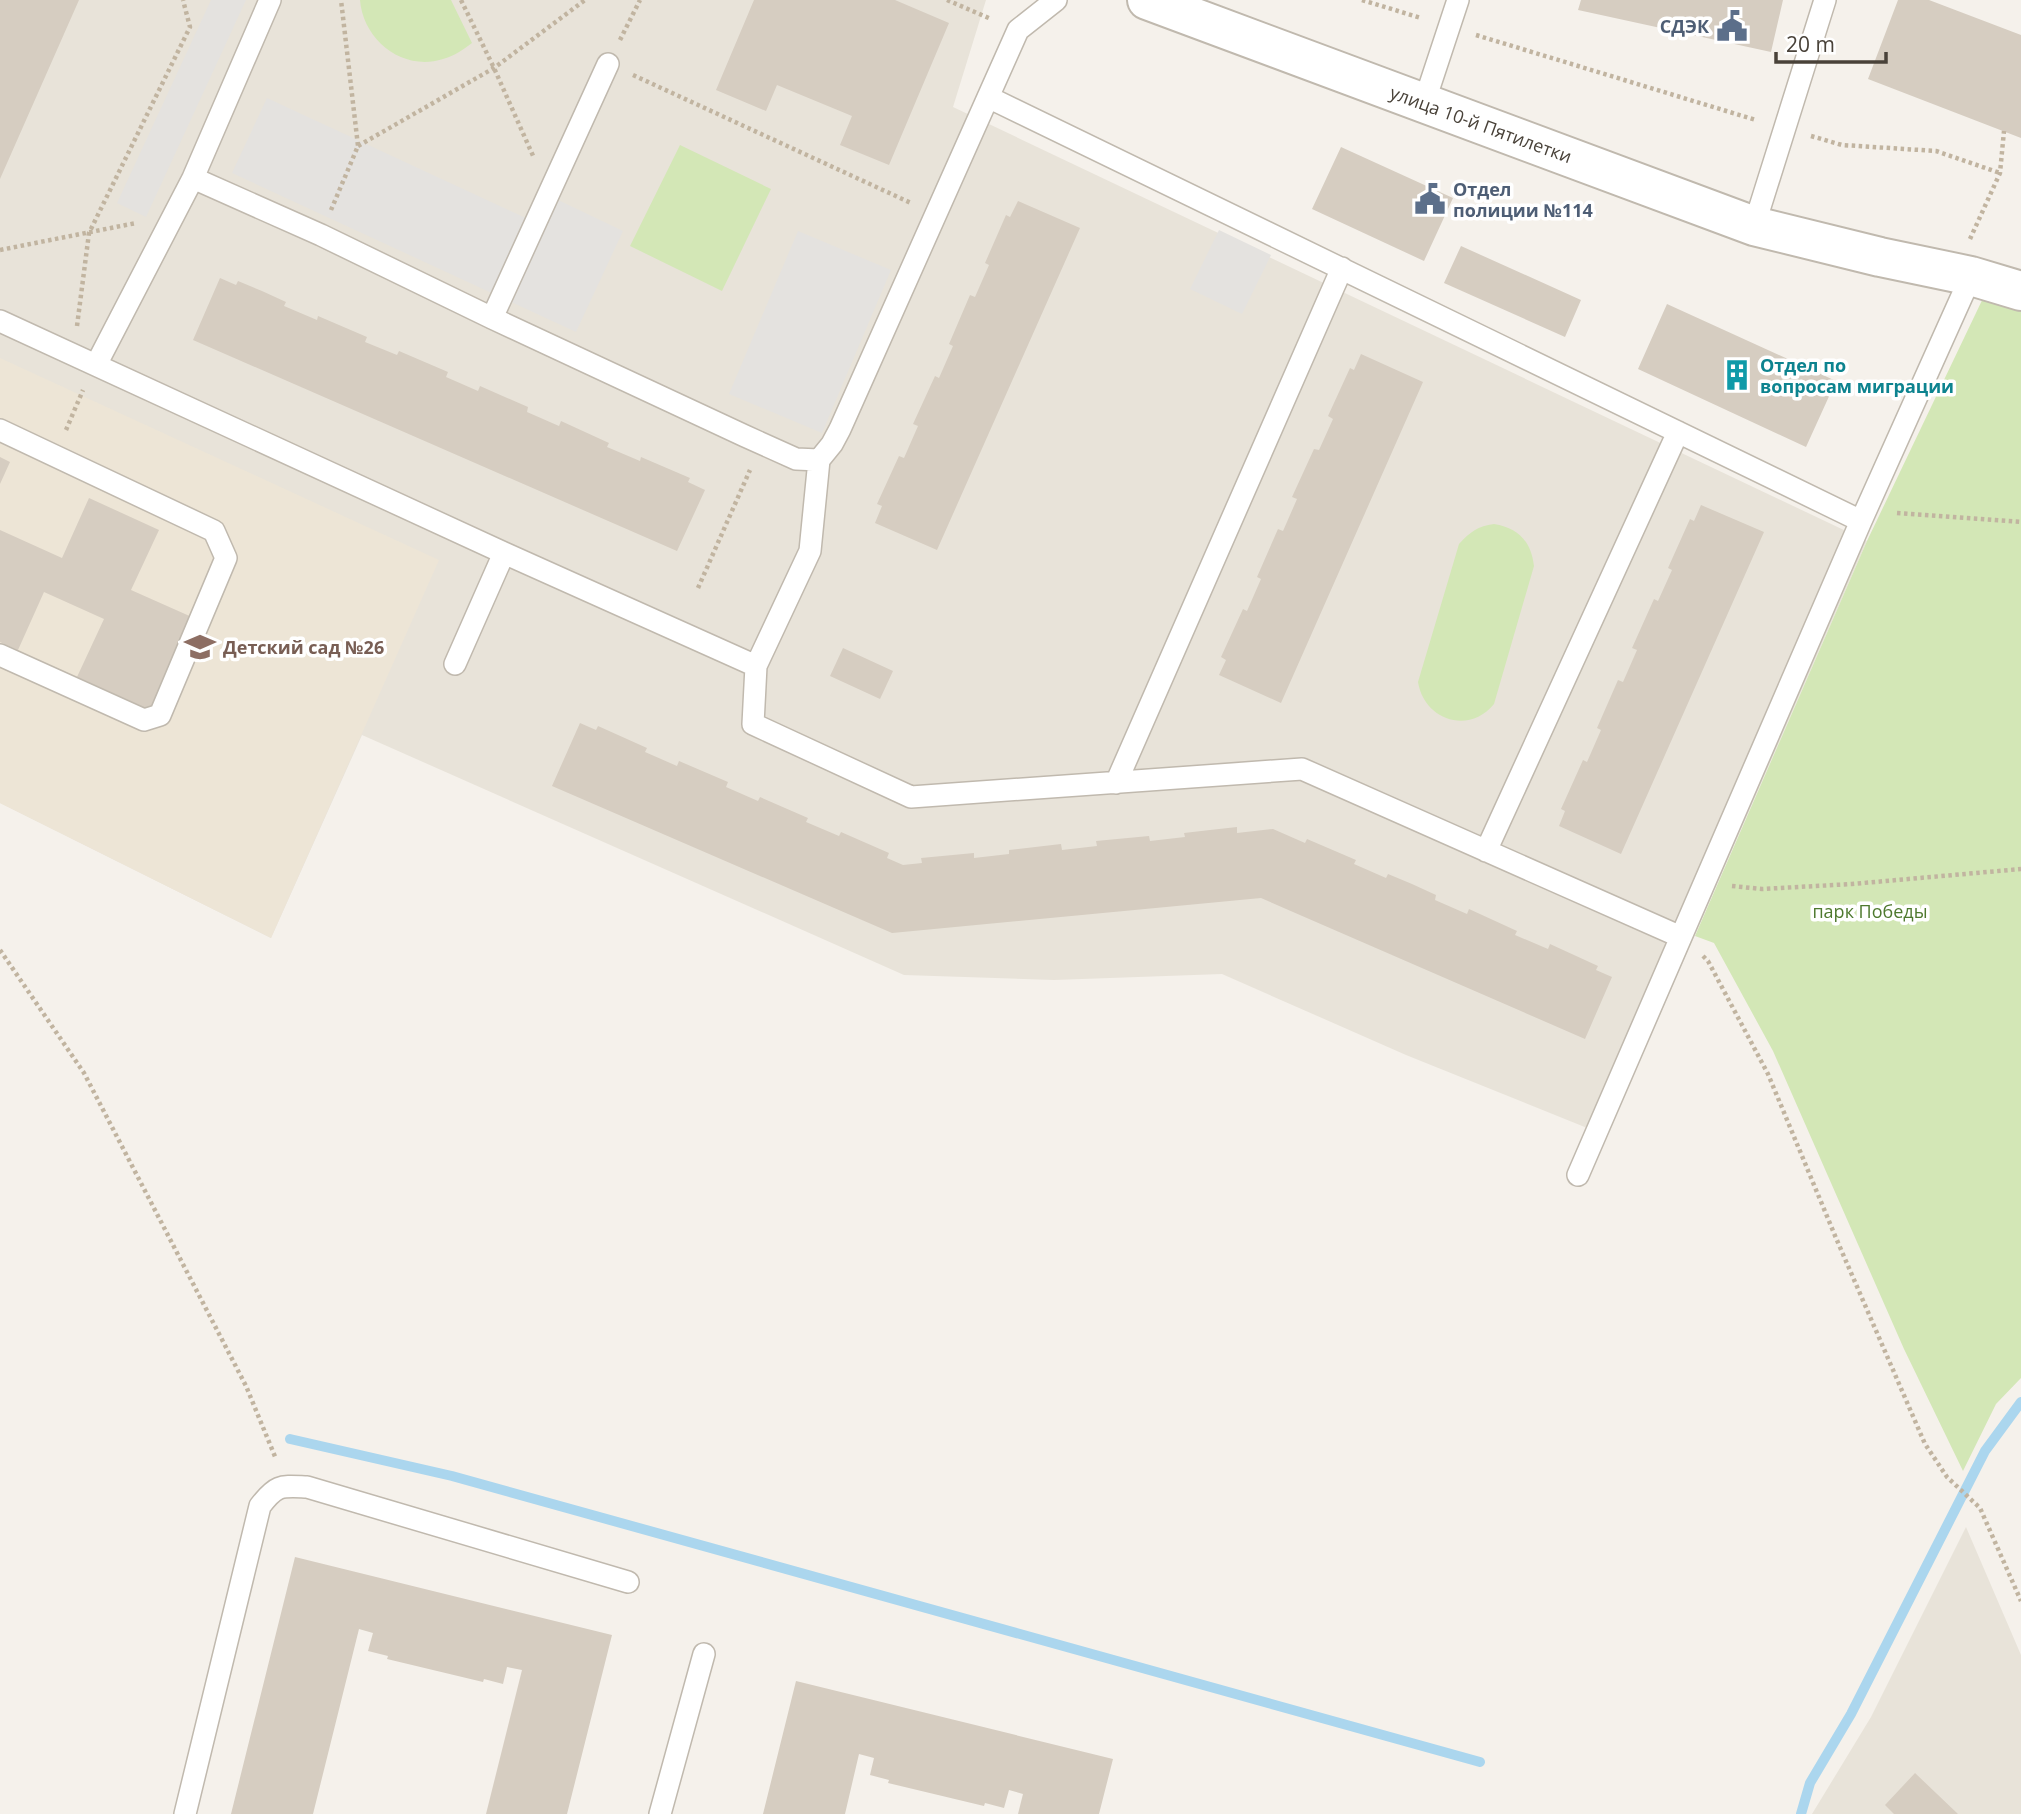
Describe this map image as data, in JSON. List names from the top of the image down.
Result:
{
  "streets": {
    "street": ["улица 10-й Пятилетки"]
  },
  "parks": ["парк Победы"],
  "places": {
    "public building": ["СДЭК", "Отдел полиции №114"],
    "building": ["Отдел по вопросам миграции"],
    "school or university": ["Детский сад №26"]
  },
  "scale_bar": "20 m"
}
